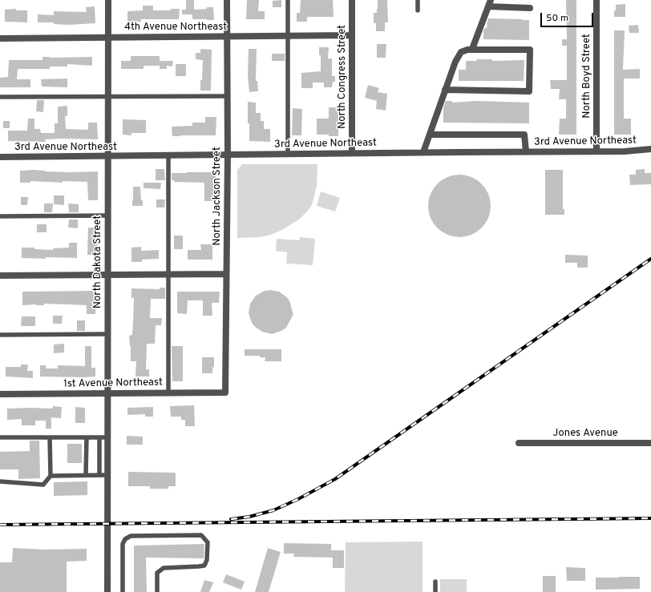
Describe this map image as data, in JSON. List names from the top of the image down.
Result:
{
  "streets": {
    "street": [
      "4th Avenue Northeast",
      "North Boyd Street",
      "North Congress Street",
      "3rd Avenue Northeast",
      "North Jackson Street",
      "North Dakota Street",
      "1st Avenue Northeast",
      "Jones Avenue"
    ]
  },
  "crossings": [
    ["4th Avenue Northeast", "North Congress Street"],
    ["4th Avenue Northeast", "North Jackson Street"],
    ["4th Avenue Northeast", "North Dakota Street"],
    ["North Boyd Street", "3rd Avenue Northeast"],
    ["North Congress Street", "3rd Avenue Northeast"],
    ["3rd Avenue Northeast", "North Jackson Street"],
    ["3rd Avenue Northeast", "North Dakota Street"],
    ["North Jackson Street", "1st Avenue Northeast"],
    ["North Dakota Street", "1st Avenue Northeast"]
  ],
  "scale_bar": "50 m"
}
